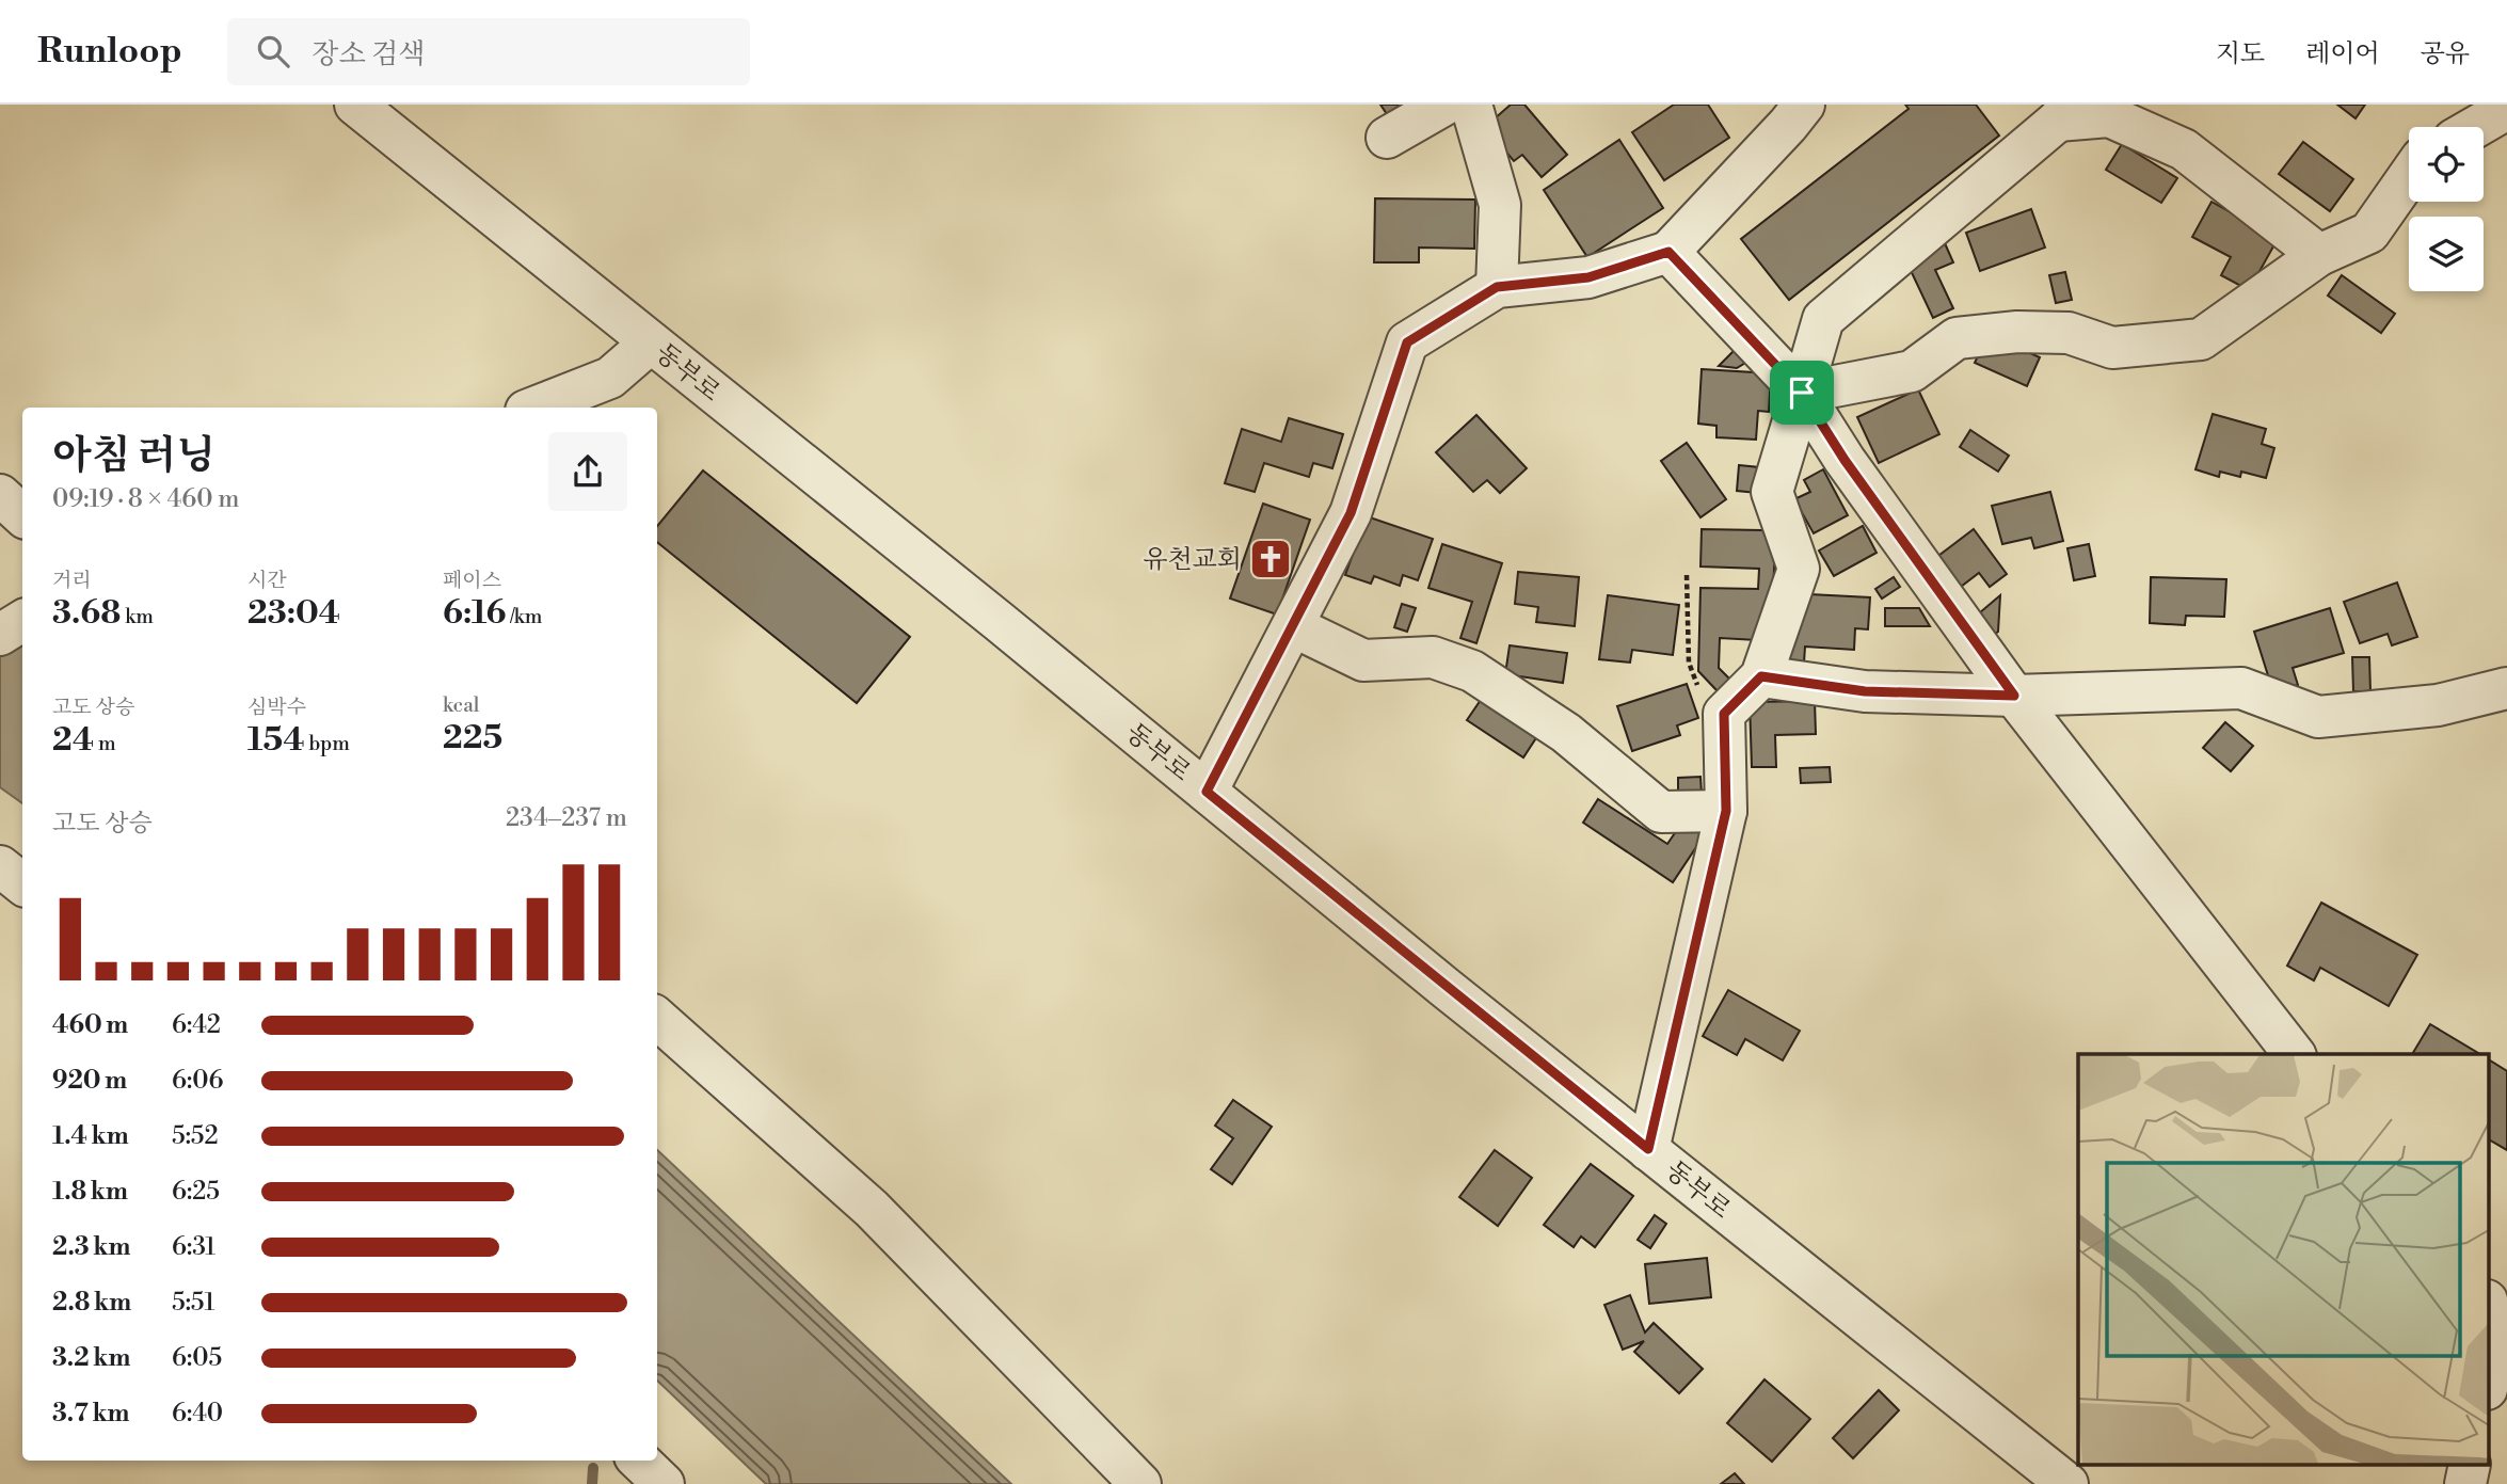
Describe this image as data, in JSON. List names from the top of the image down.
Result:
{
  "streets": {
    "street": ["동부로"]
  },
  "places": {
    "church": ["유천교회"]
  },
  "page": {
    "header": "Runloop",
    "search": "장소 검색",
    "nav": ["지도", "레이어", "공유"],
    "heading": ["아침 러닝", "09:19 · 8 × 460 m"],
    "stats": [
      ["거리", "3.68 km"],
      ["시간", "23:04"],
      ["페이스", "6:16 /km"],
      ["고도 상승", "24 m"],
      ["심박수", "154 bpm"],
      ["kcal", "225"]
    ],
    "chart": ["고도 상승", "234–237 m"],
    "list": [
      {
        "name": "460 m",
        "note": "6:42"
      },
      {
        "name": "920 m",
        "note": "6:06"
      },
      {
        "name": "1.4 km",
        "note": "5:52"
      },
      {
        "name": "1.8 km",
        "note": "6:25"
      },
      {
        "name": "2.3 km",
        "note": "6:31"
      },
      {
        "name": "2.8 km",
        "note": "5:51"
      },
      {
        "name": "3.2 km",
        "note": "6:05"
      },
      {
        "name": "3.7 km",
        "note": "6:40"
      }
    ]
  }
}
